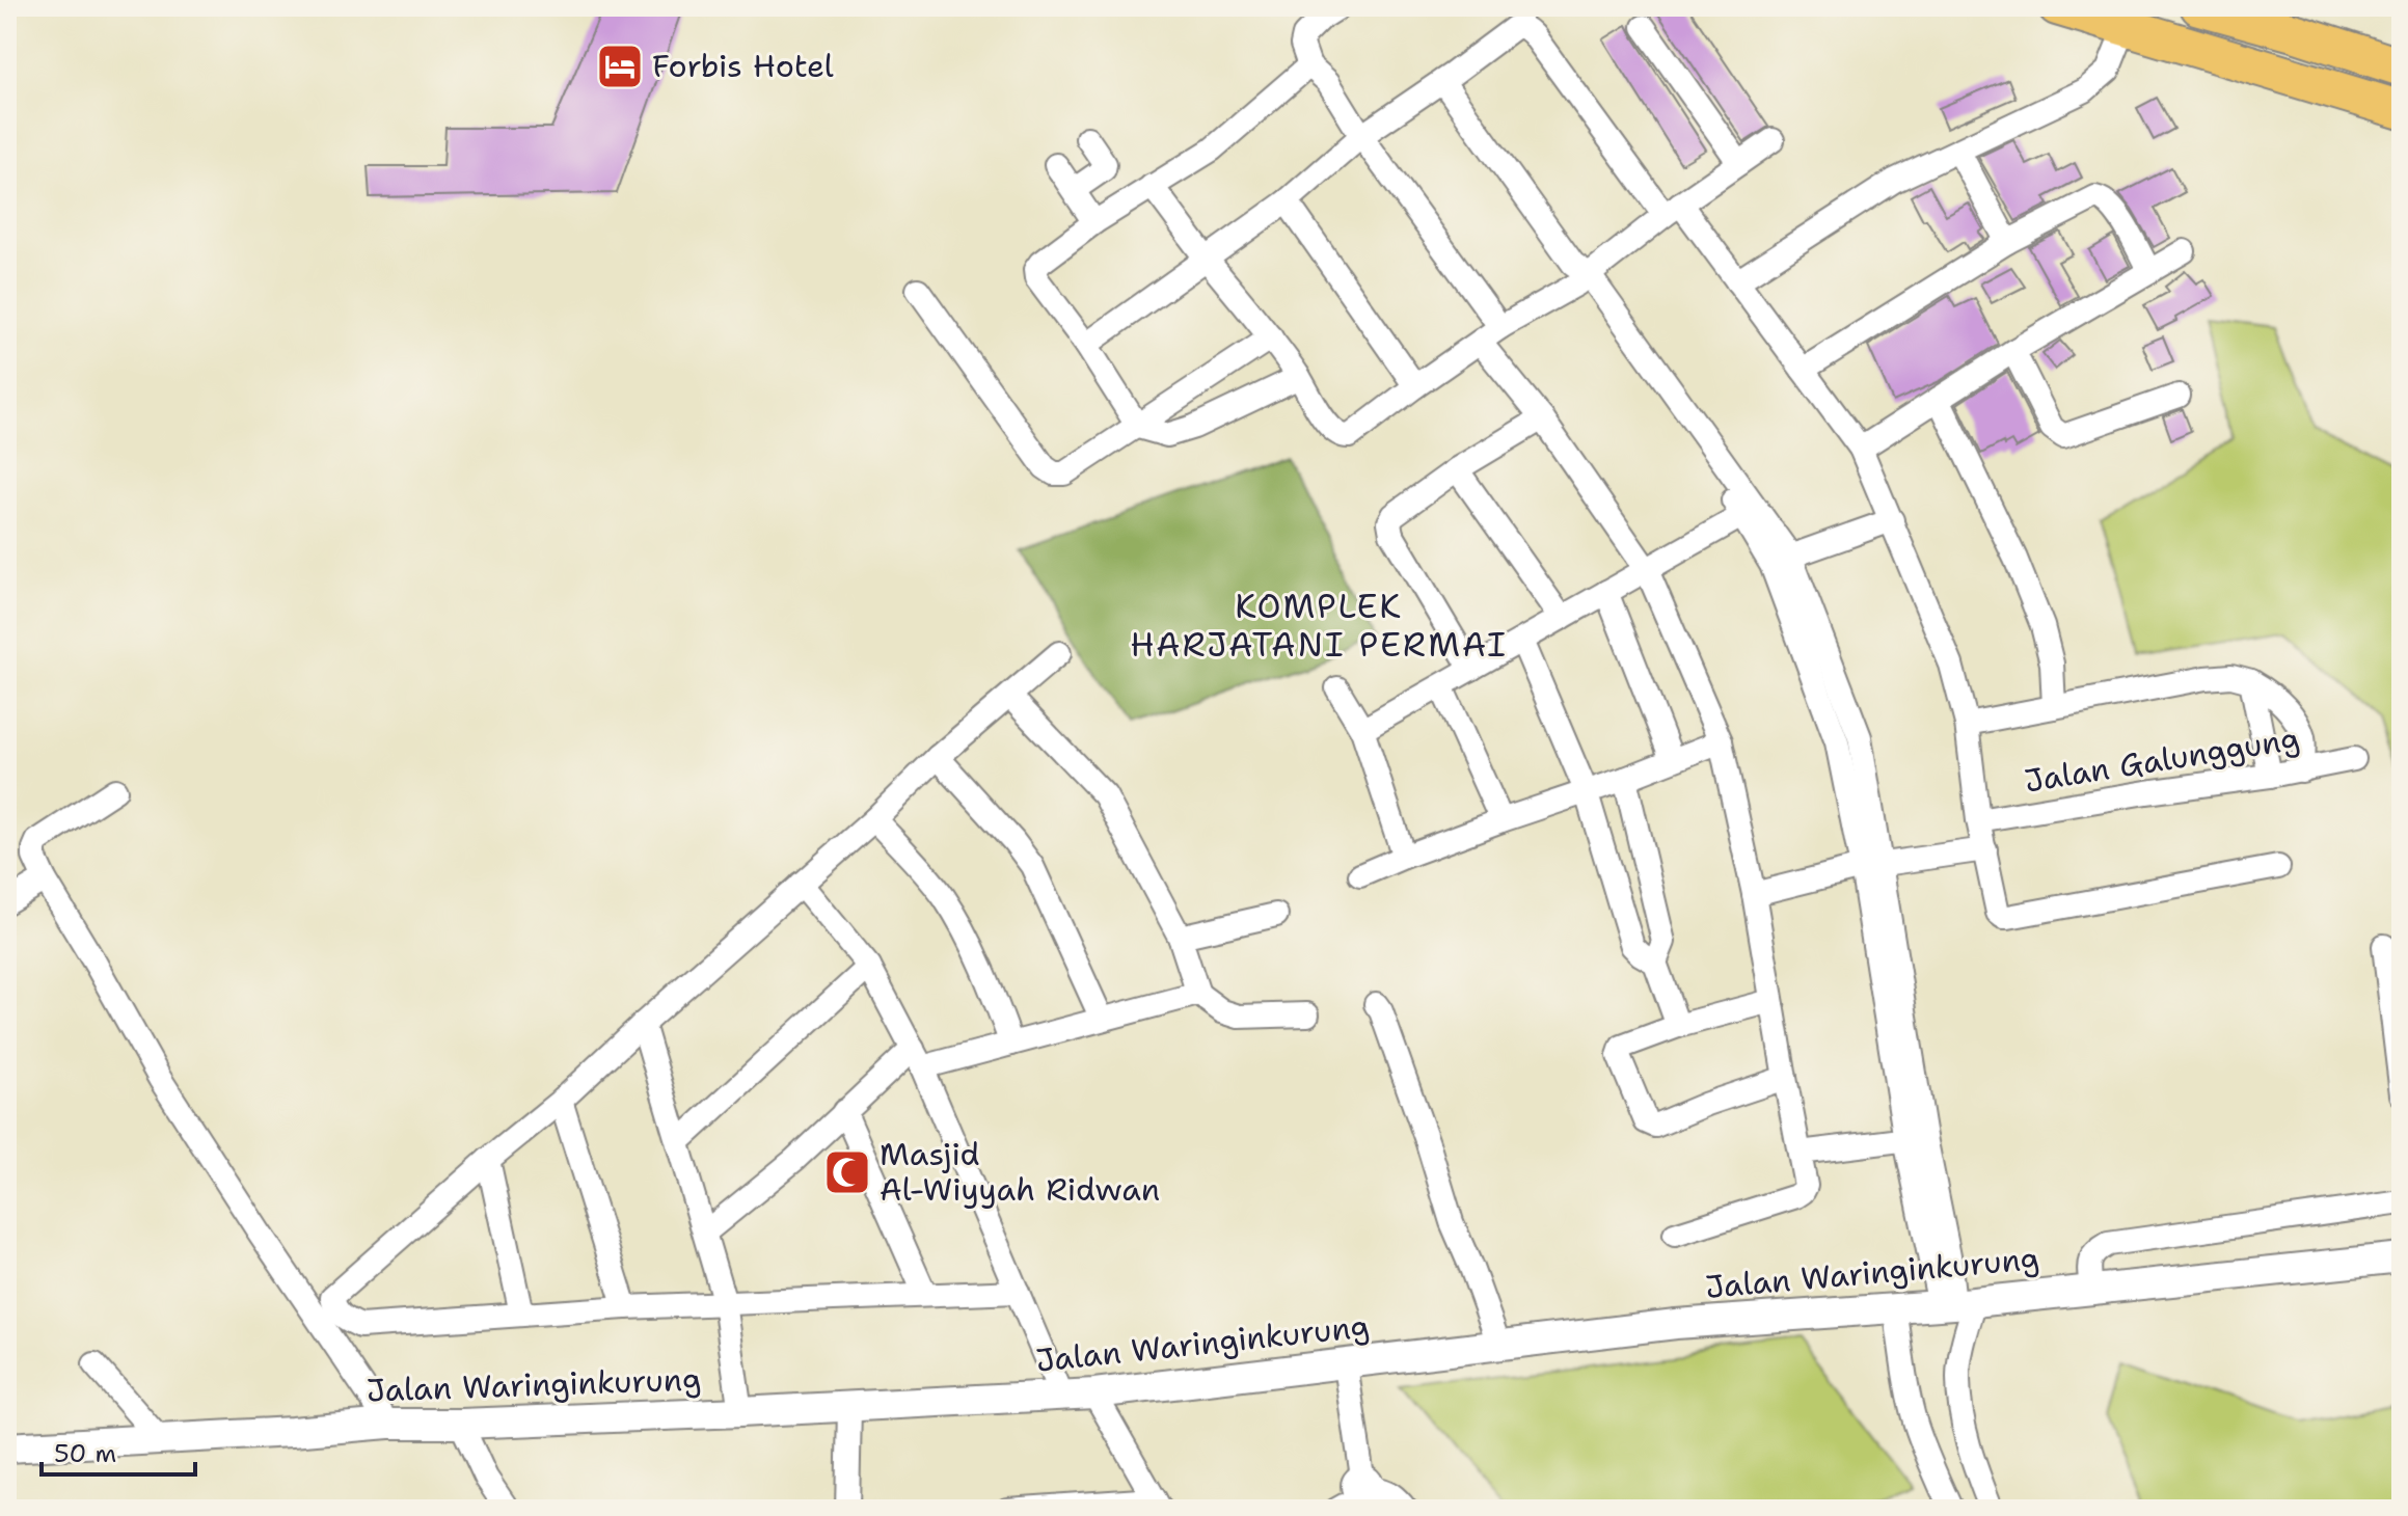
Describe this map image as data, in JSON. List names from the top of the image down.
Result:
{
  "streets": {
    "street": ["Jalan Galunggung", "Jalan Waringinkurung"]
  },
  "districts": ["KOMPLEK HARJATANI PERMAI"],
  "places": {
    "hotel": ["Forbis Hotel"],
    "mosque": ["Masjid Al-Wiyyah Ridwan"]
  },
  "scale_bar": "50 m"
}
